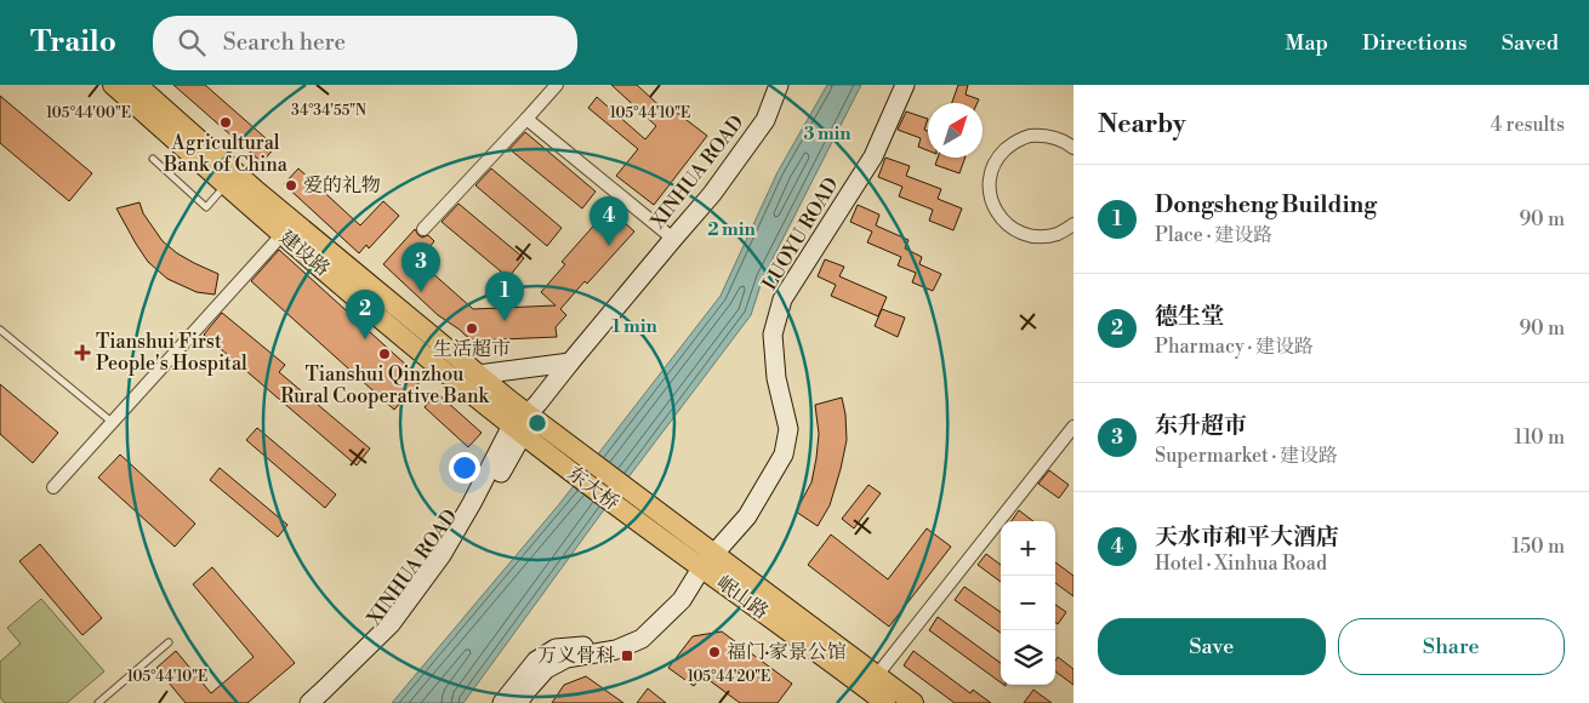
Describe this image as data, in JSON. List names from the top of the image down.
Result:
{
  "streets": {
    "main road": [
      "XINHUA ROAD",
      "LUOYU ROAD",
      "建设路",
      "东大桥",
      "岷山路"
    ]
  },
  "crossings": [
    ["XINHUA ROAD", "建设路"],
    ["LUOYU ROAD", "东大桥"],
    ["LUOYU ROAD", "岷山路"],
    ["建设路", "东大桥"],
    ["东大桥", "岷山路"]
  ],
  "places": {
    "other": [
      "Agricultural Bank of China",
      "爱的礼物",
      "生活超市",
      "Tianshui Qinzhou Rural Cooperative Bank",
      "福门·家景公馆"
    ],
    "health": ["Tianshui First People's Hospital"],
    "transit": ["万义骨科"]
  },
  "north": "top right",
  "page": {
    "header": "Trailo",
    "search": "Search here",
    "nav": ["Map", "Directions", "Saved"],
    "heading": ["Nearby", "4 results"],
    "list": [
      {
        "mark": "1",
        "name": "Dongsheng Building",
        "note": "Place · 建设路",
        "value": "90 m"
      },
      {
        "mark": "2",
        "name": "德生堂",
        "note": "Pharmacy · 建设路",
        "value": "90 m"
      },
      {
        "mark": "3",
        "name": "东升超市",
        "note": "Supermarket · 建设路",
        "value": "110 m"
      },
      {
        "mark": "4",
        "name": "天水市和平大酒店",
        "note": "Hotel · Xinhua Road",
        "value": "150 m"
      }
    ],
    "pins": [
      "4",
      "3",
      "1",
      "2"
    ],
    "map_buttons": ["+", "−"],
    "buttons": ["Save", "Share"]
  },
  "coordinates": [
    "34°34'55\"N",
    "105°44'10\"E",
    "105°44'00\"E",
    "105°44'20\"E"
  ],
  "rings": ["3 min", "2 min", "1 min"]
}
